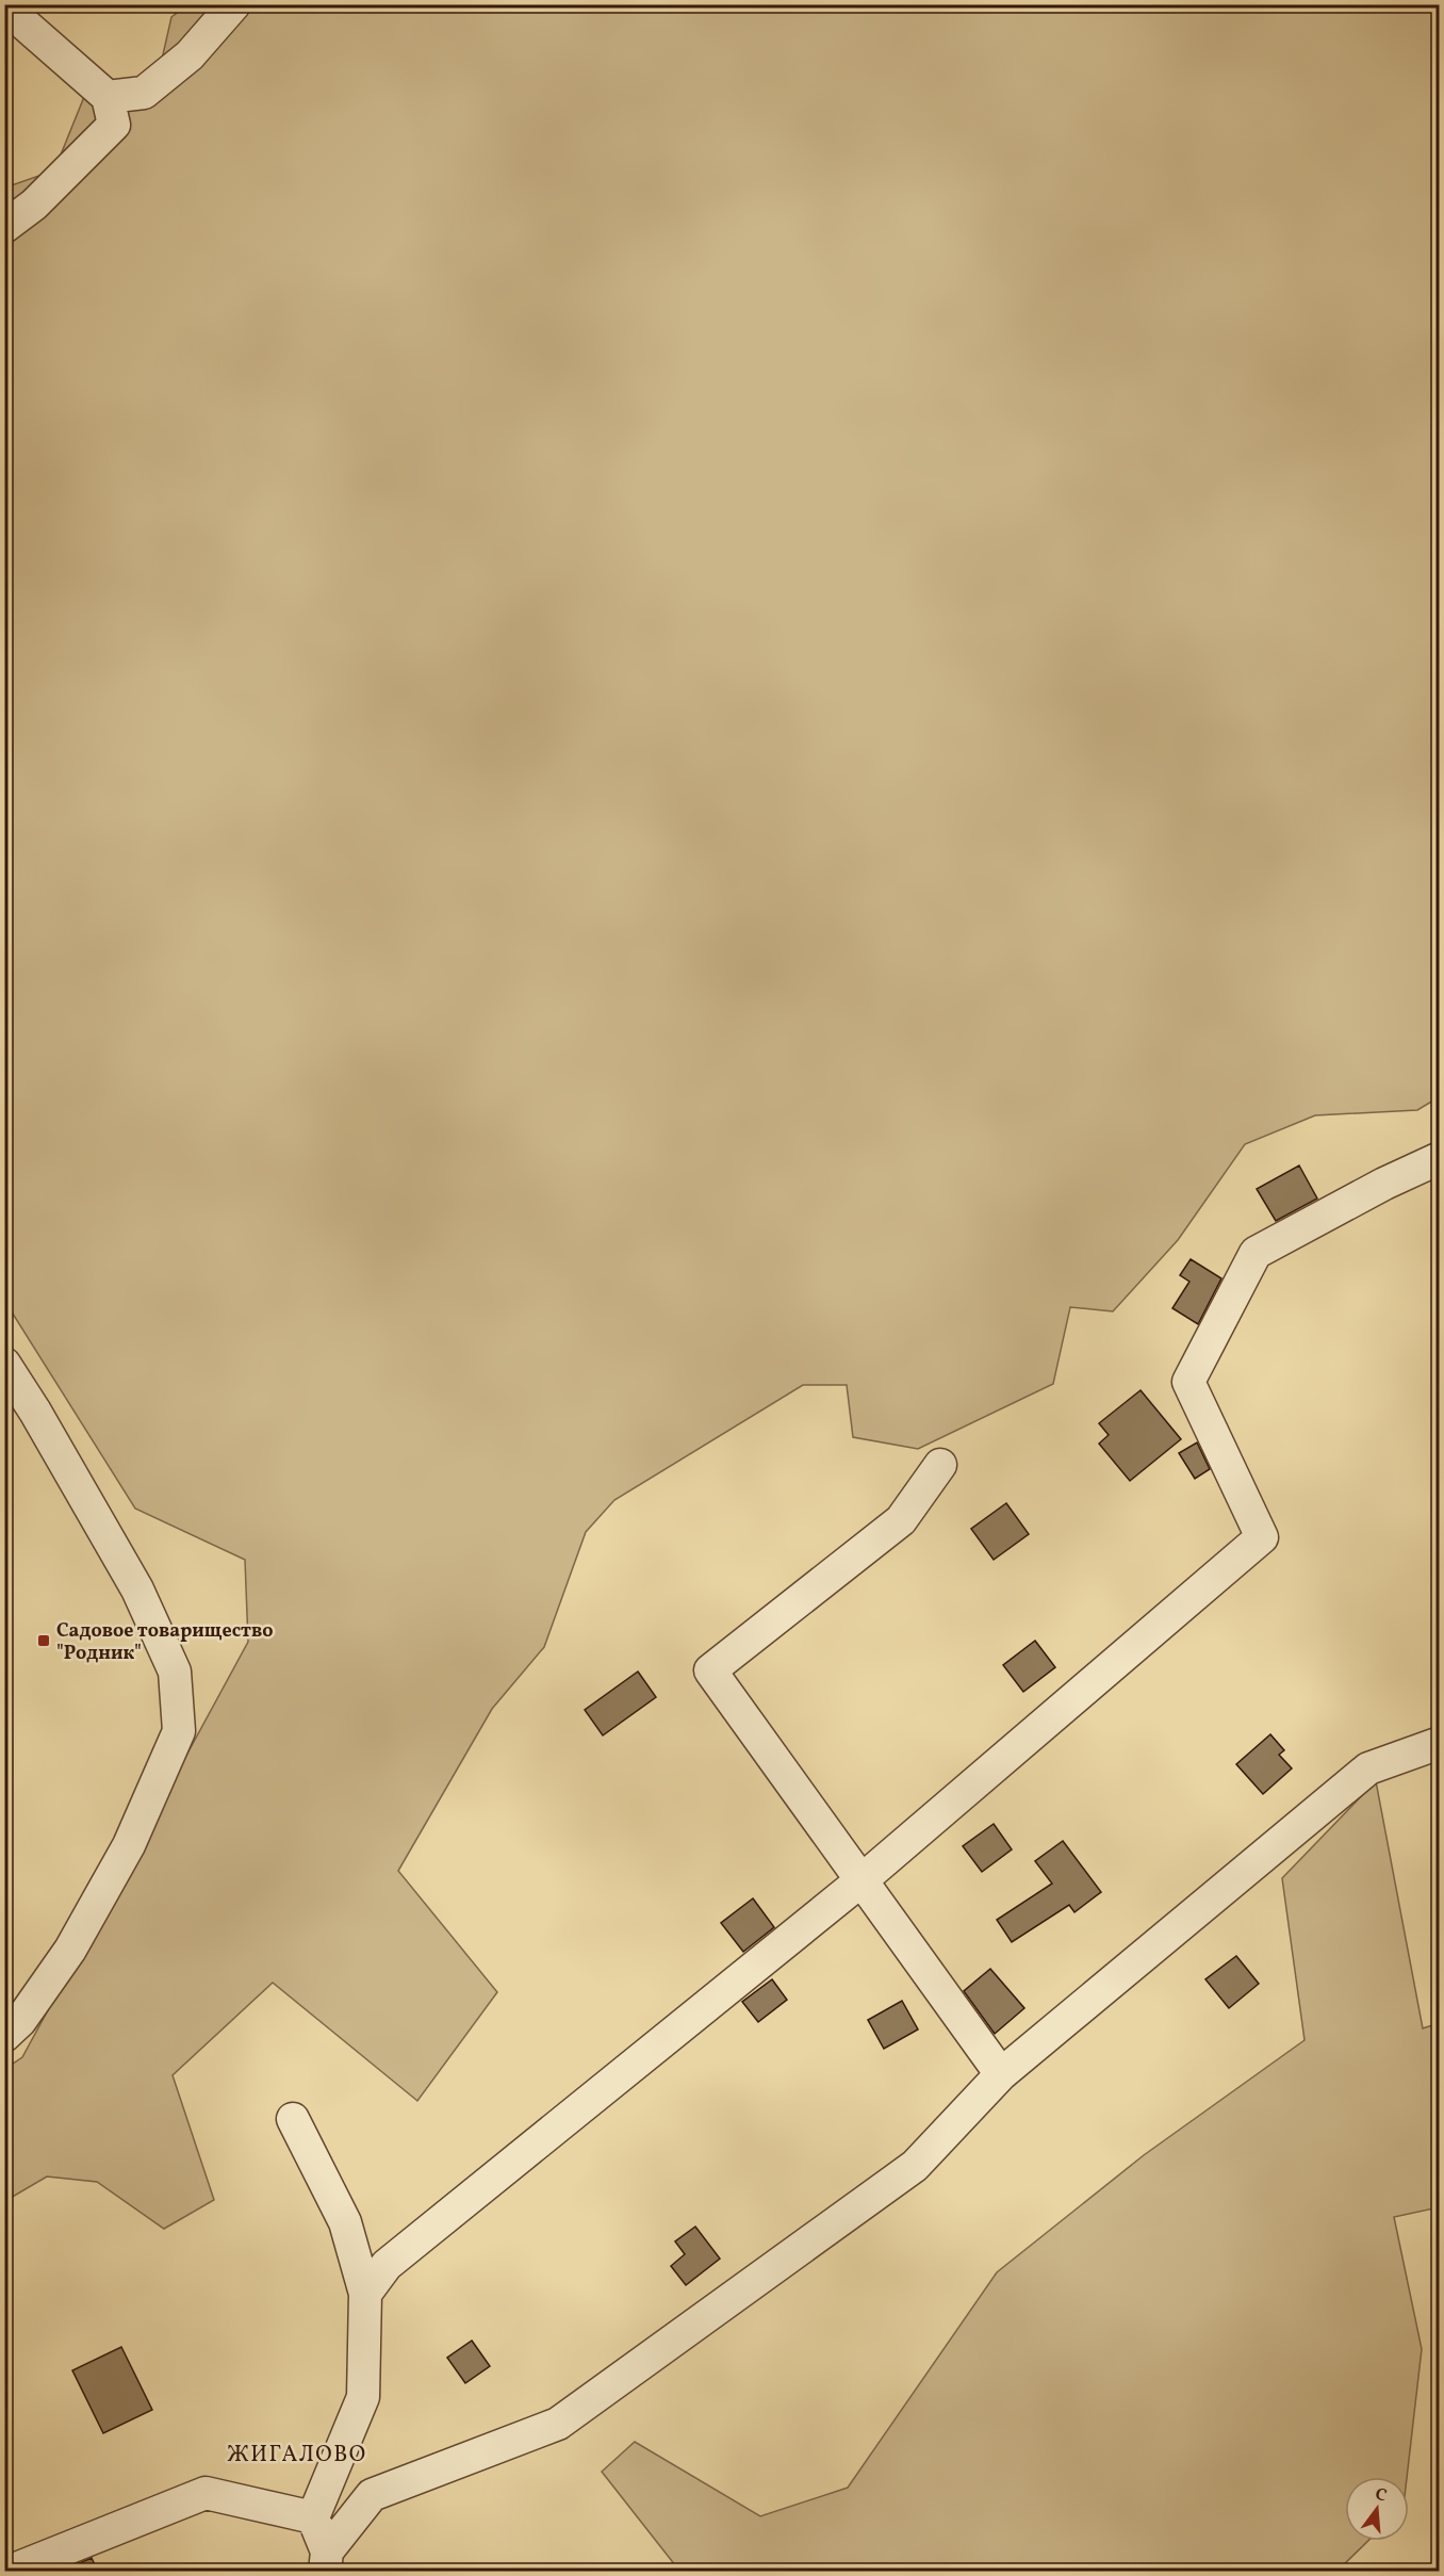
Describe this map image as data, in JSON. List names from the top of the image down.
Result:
{
  "districts": ["ЖИГАЛОВО"],
  "places": {
    "transit": ["Садовое товарищество \"Родник\""]
  },
  "north": "top"
}
